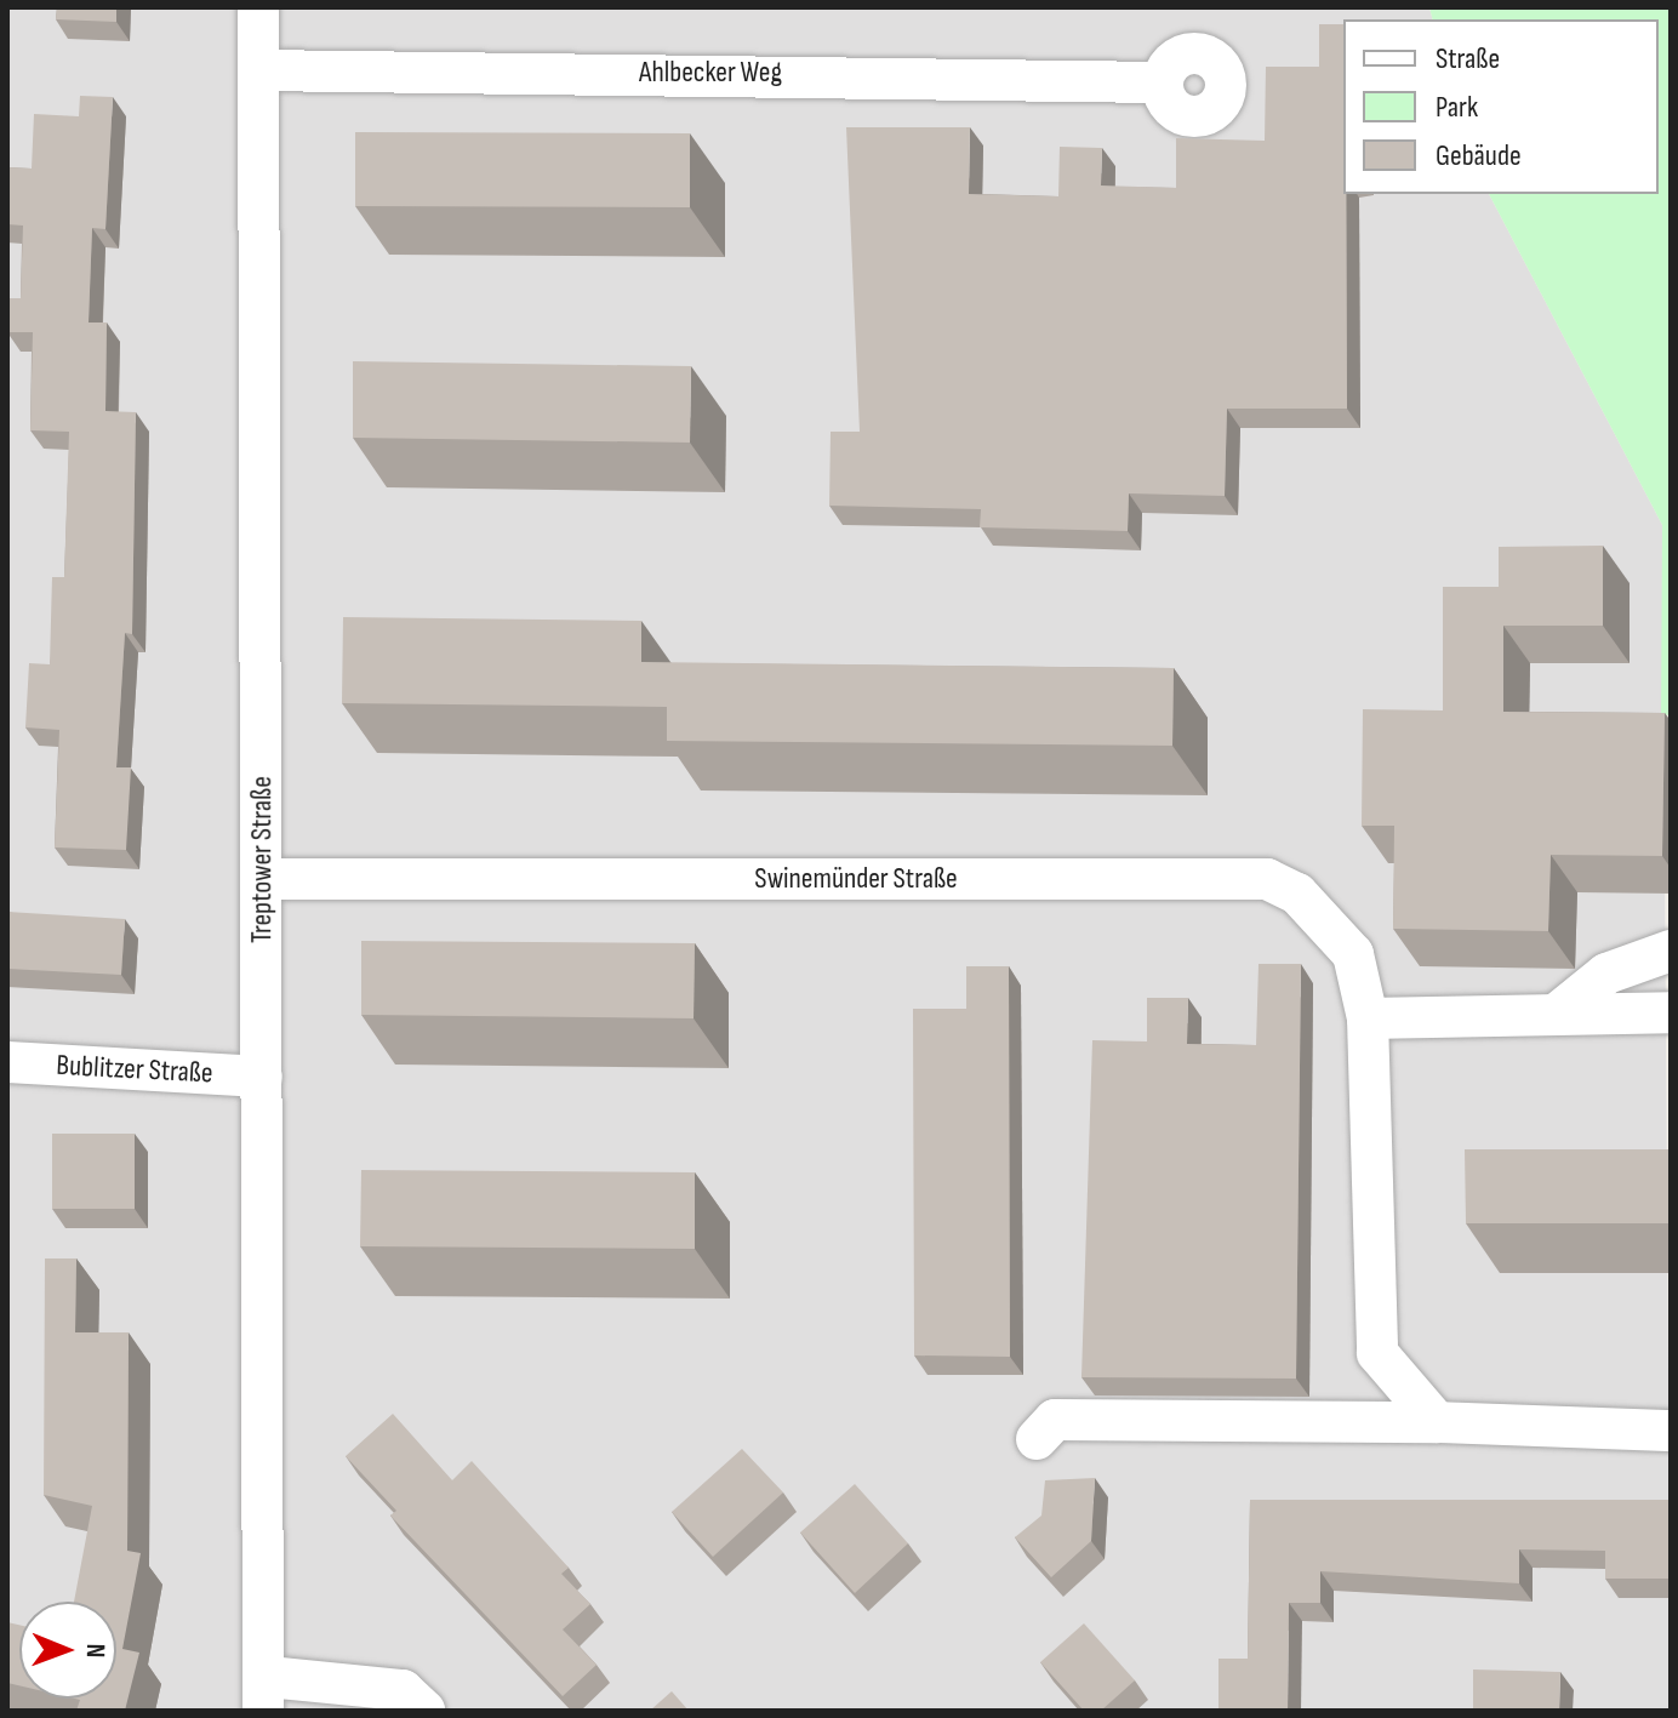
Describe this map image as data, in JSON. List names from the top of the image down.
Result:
{
  "streets": {
    "street": [
      "Ahlbecker Weg",
      "Treptower Straße",
      "Swinemünder Straße",
      "Bublitzer Straße"
    ]
  },
  "crossings": [
    ["Ahlbecker Weg", "Treptower Straße"],
    ["Treptower Straße", "Swinemünder Straße"],
    ["Treptower Straße", "Bublitzer Straße"]
  ],
  "legend": ["Straße", "Park", "Gebäude"],
  "north": "right"
}
